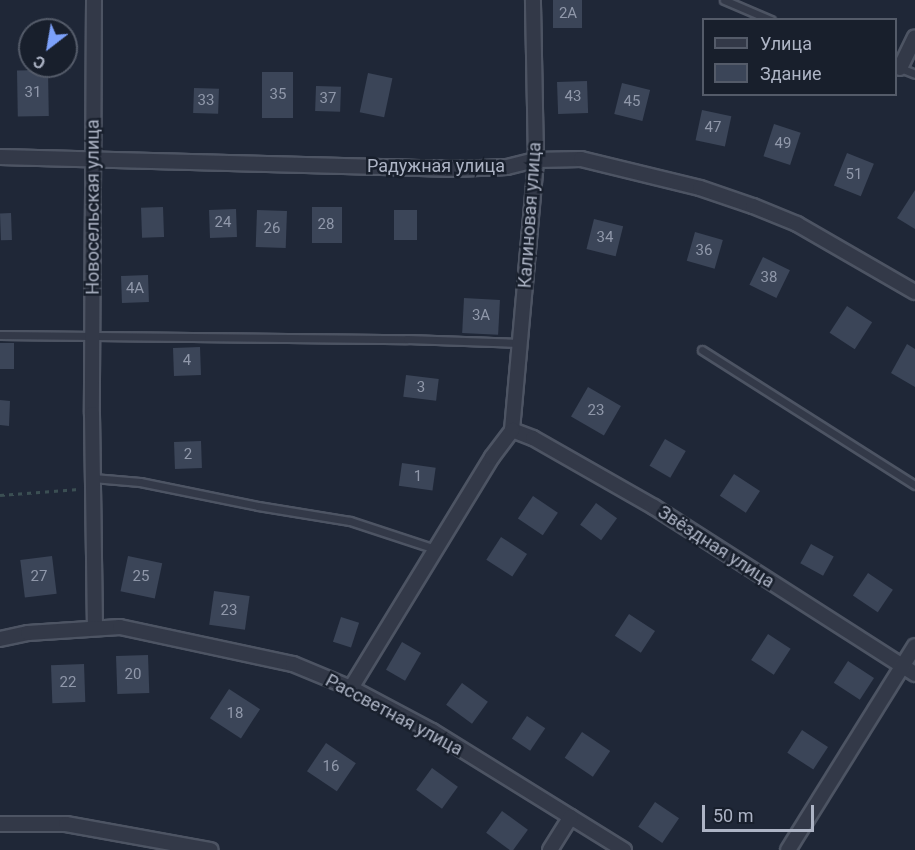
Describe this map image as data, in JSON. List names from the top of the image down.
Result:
{
  "streets": {
    "street": [
      "Радужная улица",
      "Новосельская улица",
      "Калиновая улица",
      "Звёздная улица",
      "Рассветная улица"
    ]
  },
  "crossings": [
    ["Радужная улица", "Новосельская улица"],
    ["Радужная улица", "Калиновая улица"],
    ["Новосельская улица", "Рассветная улица"],
    ["Калиновая улица", "Звёздная улица"]
  ],
  "house_numbers": [
    "2А",
    "31",
    "35",
    "43",
    "37",
    "33",
    "45",
    "47",
    "49",
    "51",
    "24",
    "28",
    "26",
    "34",
    "36",
    "38",
    "4А",
    "3А",
    "4",
    "3",
    "23",
    "2",
    "1",
    "27",
    "25",
    "23",
    "20",
    "22",
    "18",
    "16"
  ],
  "legend": ["Улица", "Здание"],
  "scale_bar": "50 m",
  "north": "bottom left"
}
